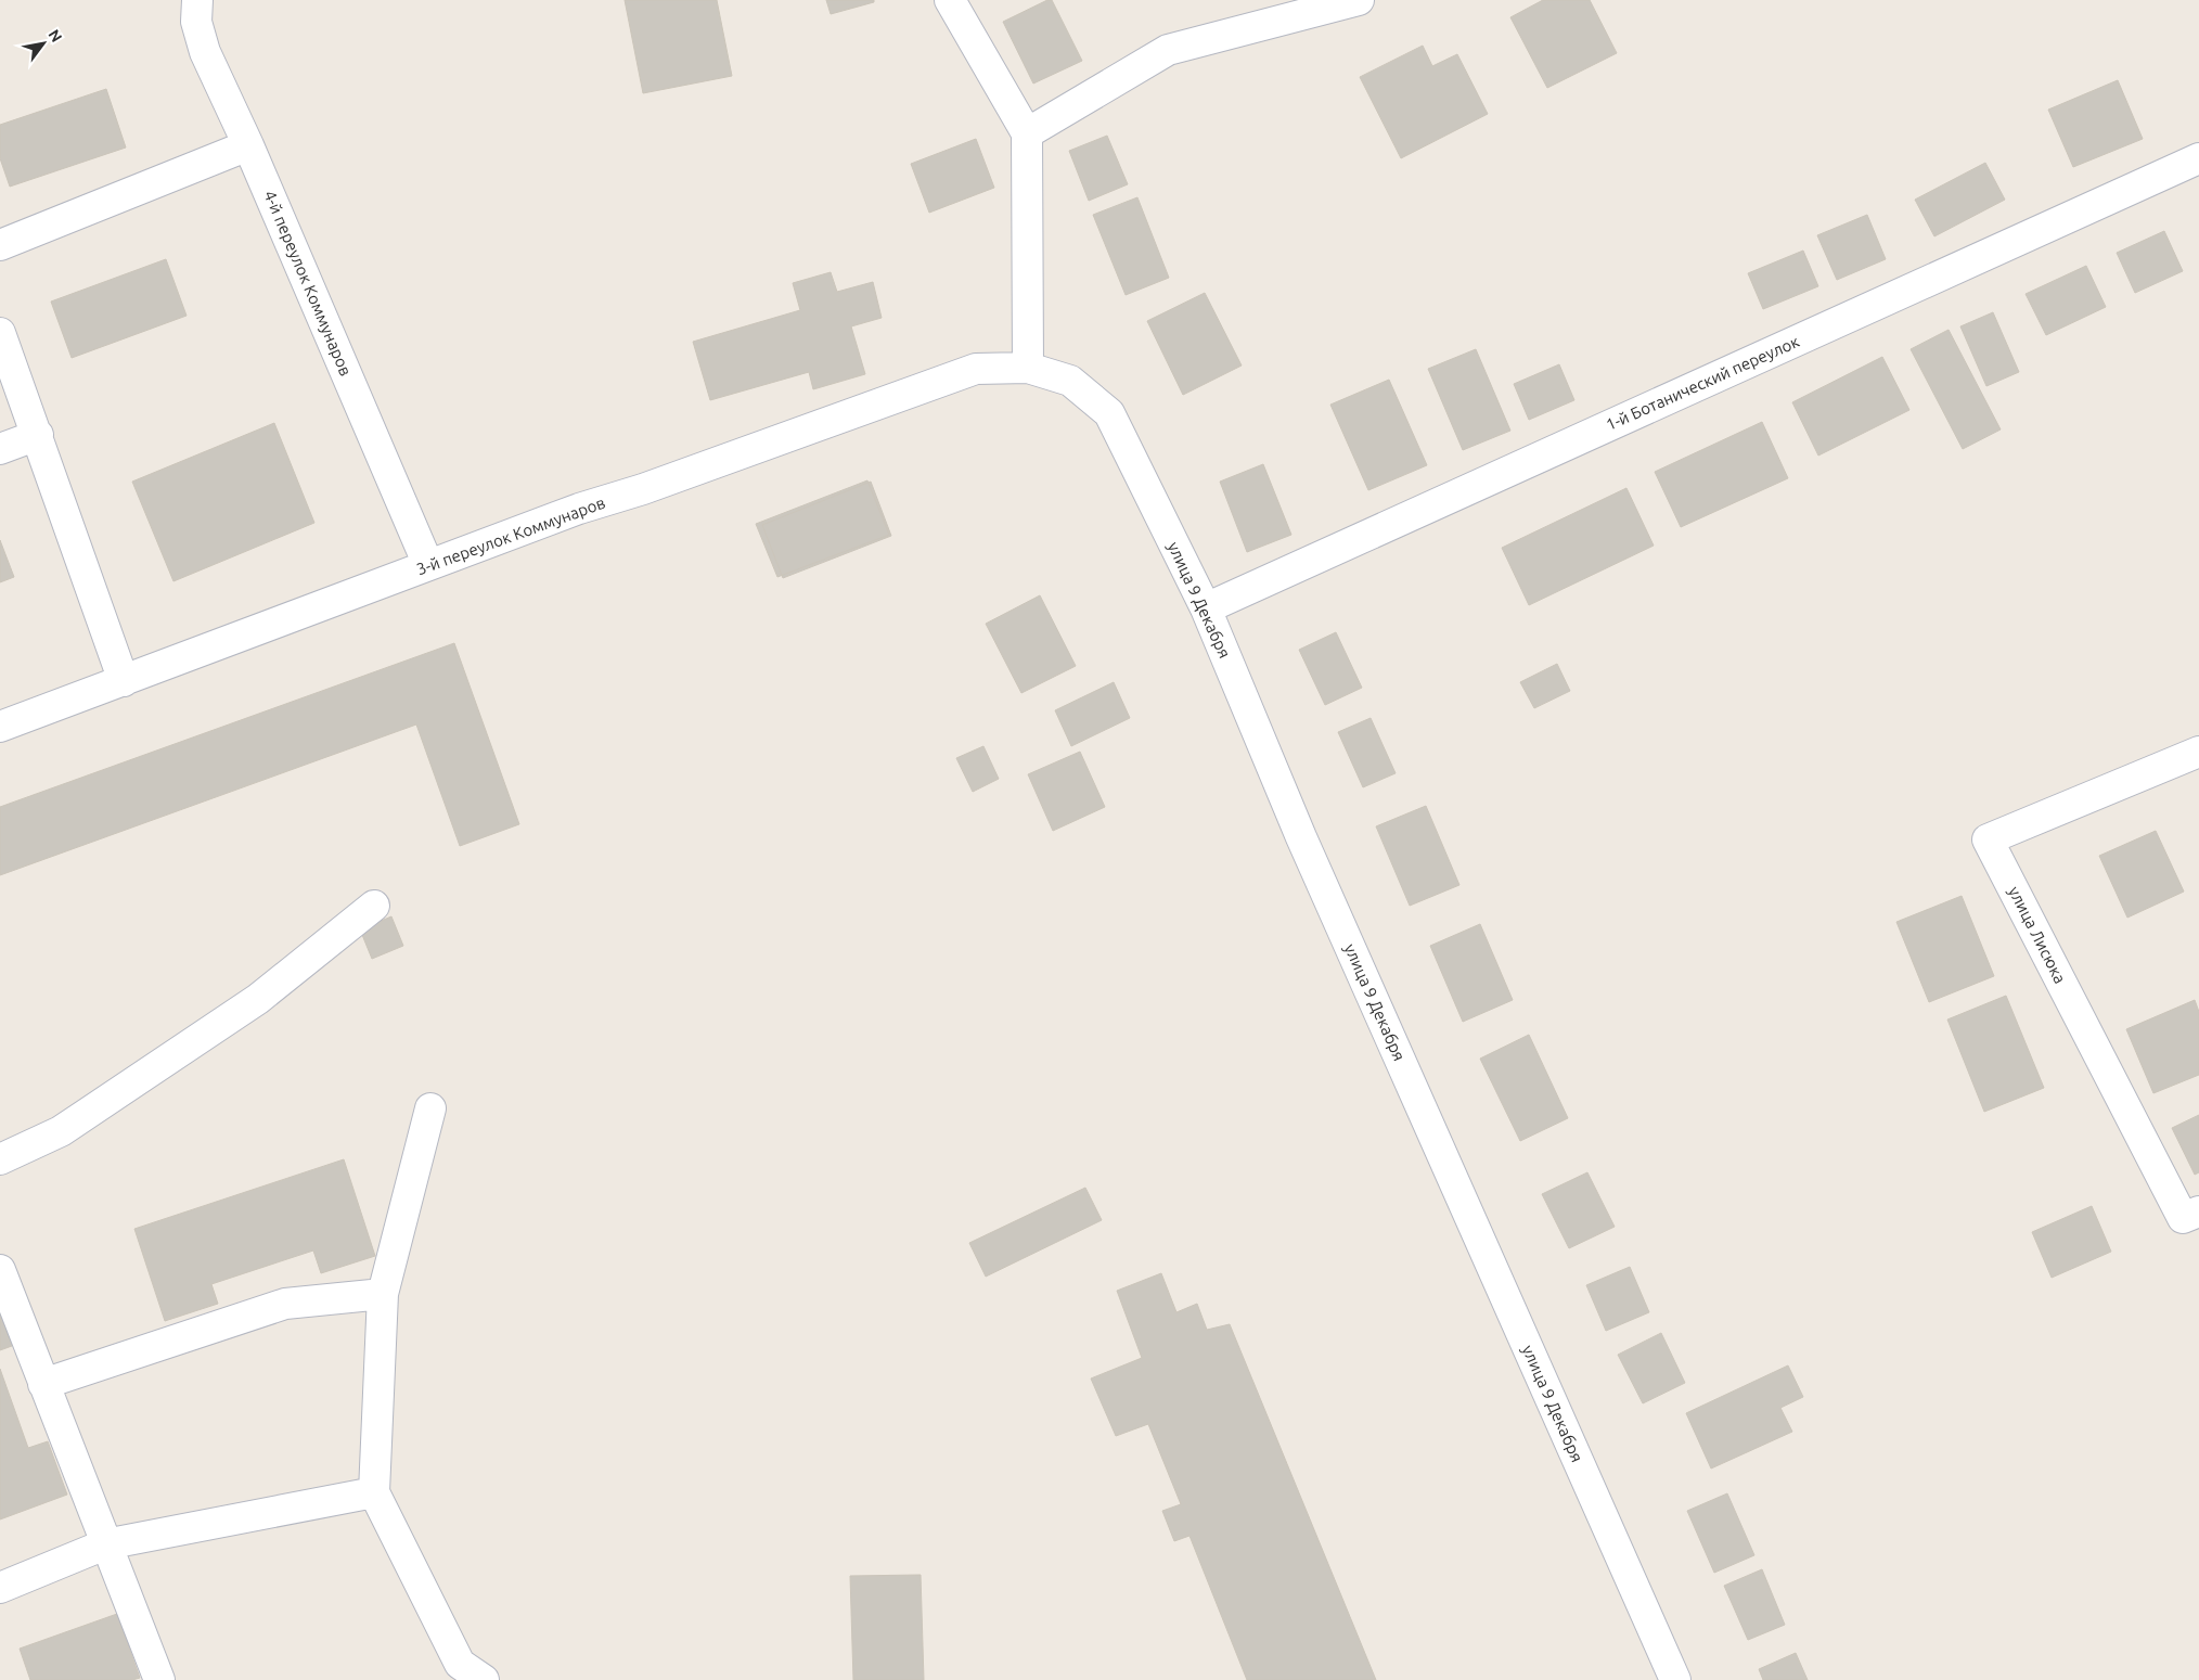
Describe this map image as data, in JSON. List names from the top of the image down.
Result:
{
  "streets": {
    "street": [
      "4-й переулок Коммунаров",
      "1-й Ботанический переулок",
      "3-й переулок Коммунаров",
      "улица 9 Декабря",
      "улица Лисюка"
    ]
  },
  "crossings": [
    ["4-й переулок Коммунаров", "3-й переулок Коммунаров"],
    ["1-й Ботанический переулок", "улица 9 Декабря"],
    ["3-й переулок Коммунаров", "улица 9 Декабря"]
  ],
  "north": "top right"
}
